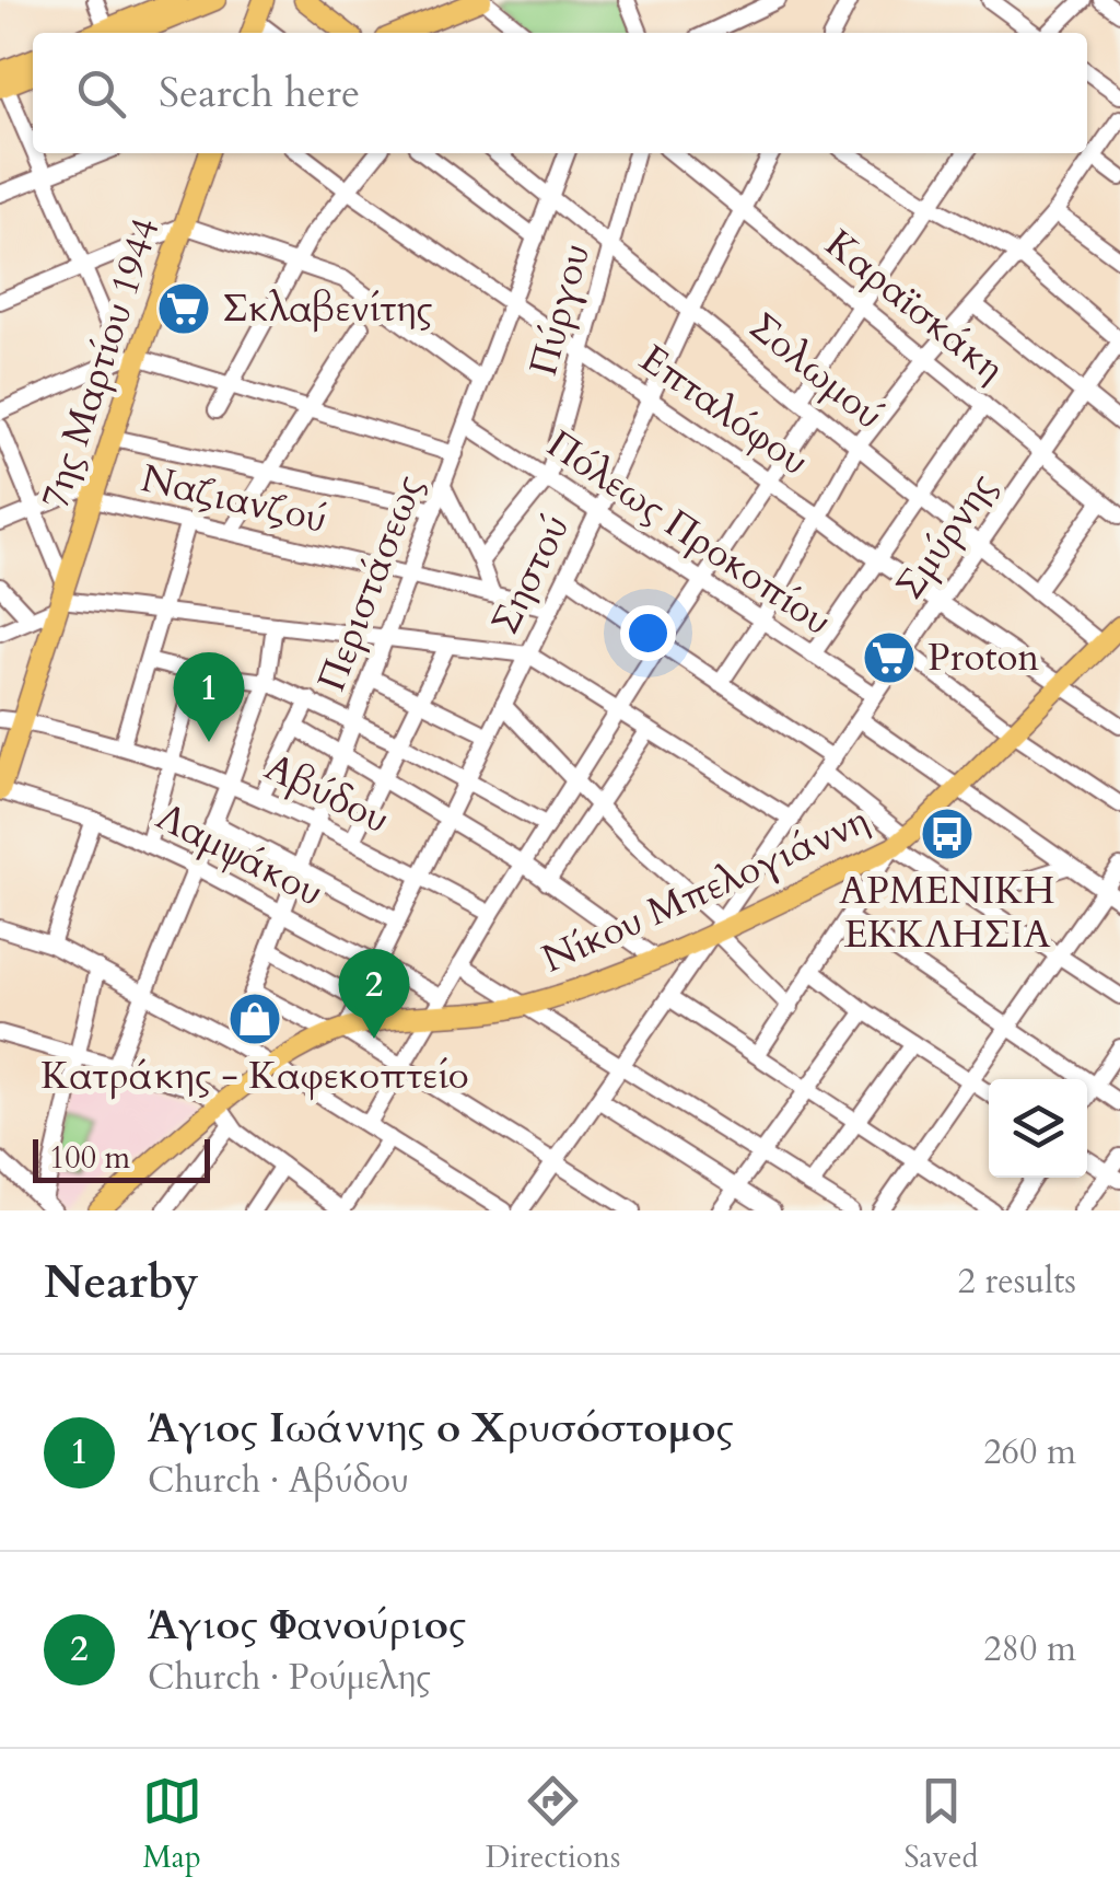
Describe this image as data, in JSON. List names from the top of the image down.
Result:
{
  "streets": {
    "main road": ["7ης Μαρτίου 1944", "Νίκου Μπελογιάννη"],
    "street": [
      "Καραϊσκάκη",
      "Πύργου",
      "Σολωμού",
      "Επταλόφου",
      "Ναζιανζού",
      "Πόλεως Προκοπίου",
      "Σμύρνης",
      "Σηστού",
      "Περιστάσεως",
      "Αβύδου",
      "Λαμψάκου"
    ]
  },
  "crossings": [
    ["Καραϊσκάκη", "Σμύρνης"],
    ["Καραϊσκάκη", "Σηστού"],
    ["Πύργου", "Σολωμού"],
    ["Πύργου", "Επταλόφου"],
    ["Πύργου", "Πόλεως Προκοπίου"],
    ["7ης Μαρτίου 1944", "Ναζιανζού"],
    ["7ης Μαρτίου 1944", "Αβύδου"],
    ["7ης Μαρτίου 1944", "Λαμψάκου"],
    ["Σολωμού", "Σμύρνης"],
    ["Σολωμού", "Σηστού"],
    ["Σολωμού", "Περιστάσεως"],
    ["Σολωμού", "Νίκου Μπελογιάννη"],
    ["Επταλόφου", "Σμύρνης"],
    ["Επταλόφου", "Σηστού"],
    ["Επταλόφου", "Περιστάσεως"],
    ["Επταλόφου", "Νίκου Μπελογιάννη"],
    ["Ναζιανζού", "Σηστού"],
    ["Ναζιανζού", "Περιστάσεως"],
    ["Πόλεως Προκοπίου", "Σμύρνης"],
    ["Πόλεως Προκοπίου", "Σηστού"],
    ["Πόλεως Προκοπίου", "Περιστάσεως"],
    ["Σμύρνης", "Νίκου Μπελογιάννη"],
    ["Σηστού", "Αβύδου"],
    ["Σηστού", "Λαμψάκου"],
    ["Σηστού", "Νίκου Μπελογιάννη"],
    ["Περιστάσεως", "Αβύδου"],
    ["Περιστάσεως", "Λαμψάκου"]
  ],
  "places": {
    "supermarket": ["Σκλαβενίτης", "Proton"],
    "bus stop": ["ΑΡΜΕΝΙΚΗ ΕΚΚΛΗΣΙΑ"],
    "shop": ["Κατράκης - Καφεκοπτείο"]
  },
  "scale_bar": "100 m",
  "page": {
    "search": "Search here",
    "pins": ["1", "2"],
    "scale": "100 m",
    "heading": ["Nearby", "2 results"],
    "list": [
      {
        "mark": "1",
        "name": "Άγιος Ιωάννης ο Χρυσόστομος",
        "note": "Church · Αβύδου",
        "value": "260 m"
      },
      {
        "mark": "2",
        "name": "Άγιος Φανούριος",
        "note": "Church · Ρούμελης",
        "value": "280 m"
      }
    ],
    "nav": ["Map", "Directions", "Saved"]
  }
}
